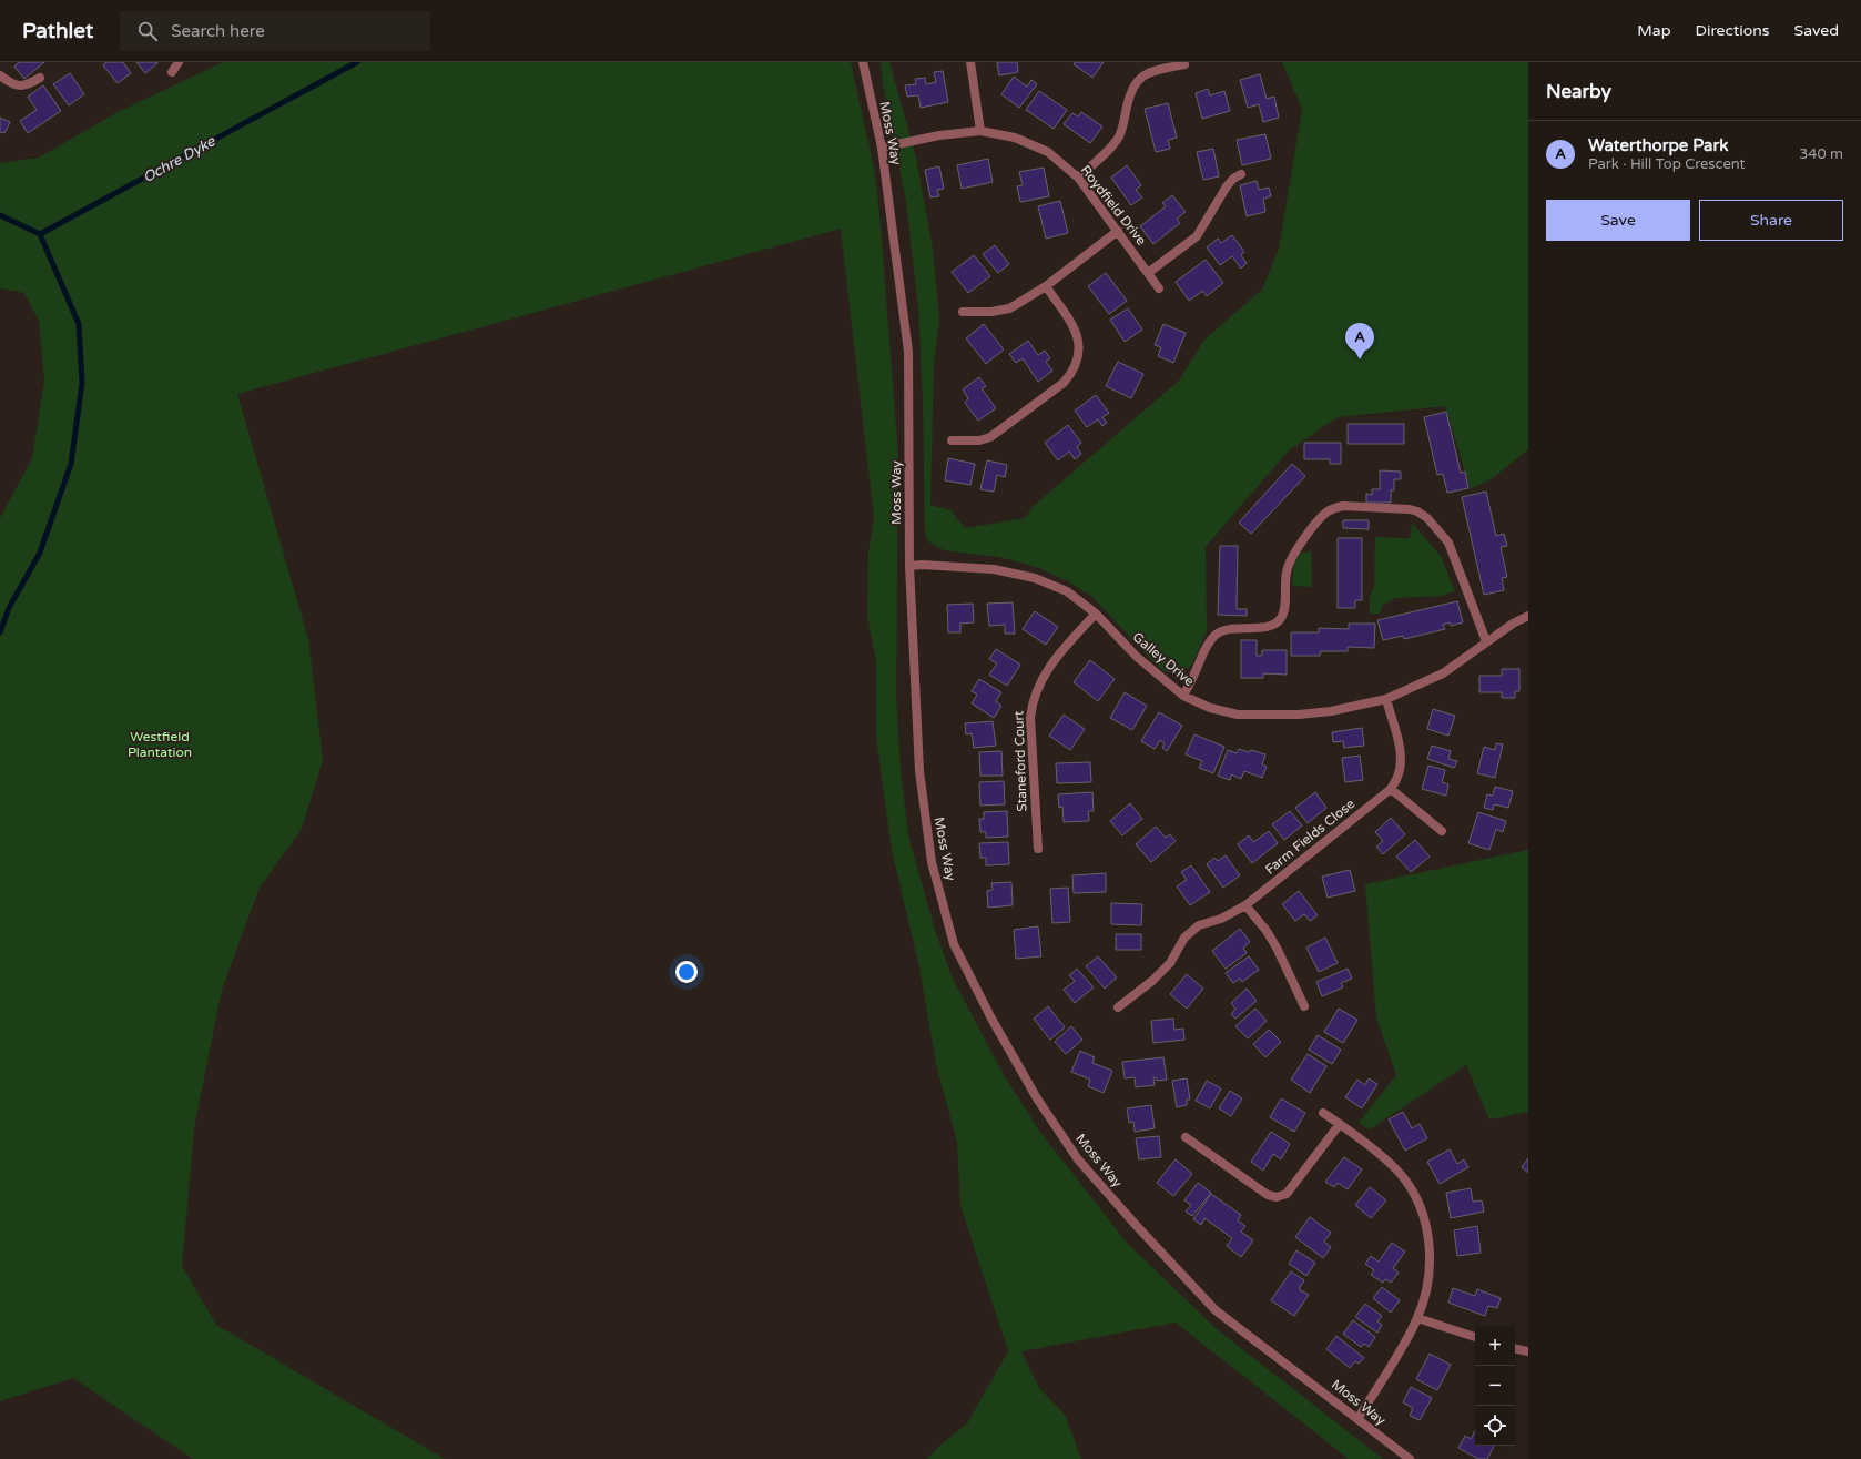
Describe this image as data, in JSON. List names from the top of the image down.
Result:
{
  "streets": {
    "street": [
      "Moss Way",
      "Roydfield Drive",
      "Galley Drive",
      "Staneford Court",
      "Farm Fields Close"
    ]
  },
  "crossings": [
    ["Moss Way", "Roydfield Drive"],
    ["Moss Way", "Galley Drive"],
    ["Galley Drive", "Staneford Court"],
    ["Galley Drive", "Farm Fields Close"]
  ],
  "water": ["Ochre Dyke"],
  "parks": ["Westfield Plantation"],
  "page": {
    "header": "Pathlet",
    "search": "Search here",
    "nav": ["Map", "Directions", "Saved"],
    "heading": "Nearby",
    "list": [
      {
        "mark": "A",
        "name": "Waterthorpe Park",
        "note": "Park · Hill Top Crescent",
        "value": "340 m"
      }
    ],
    "buttons": ["Save", "Share"],
    "pins": "A",
    "map_buttons": ["+", "−"]
  }
}
